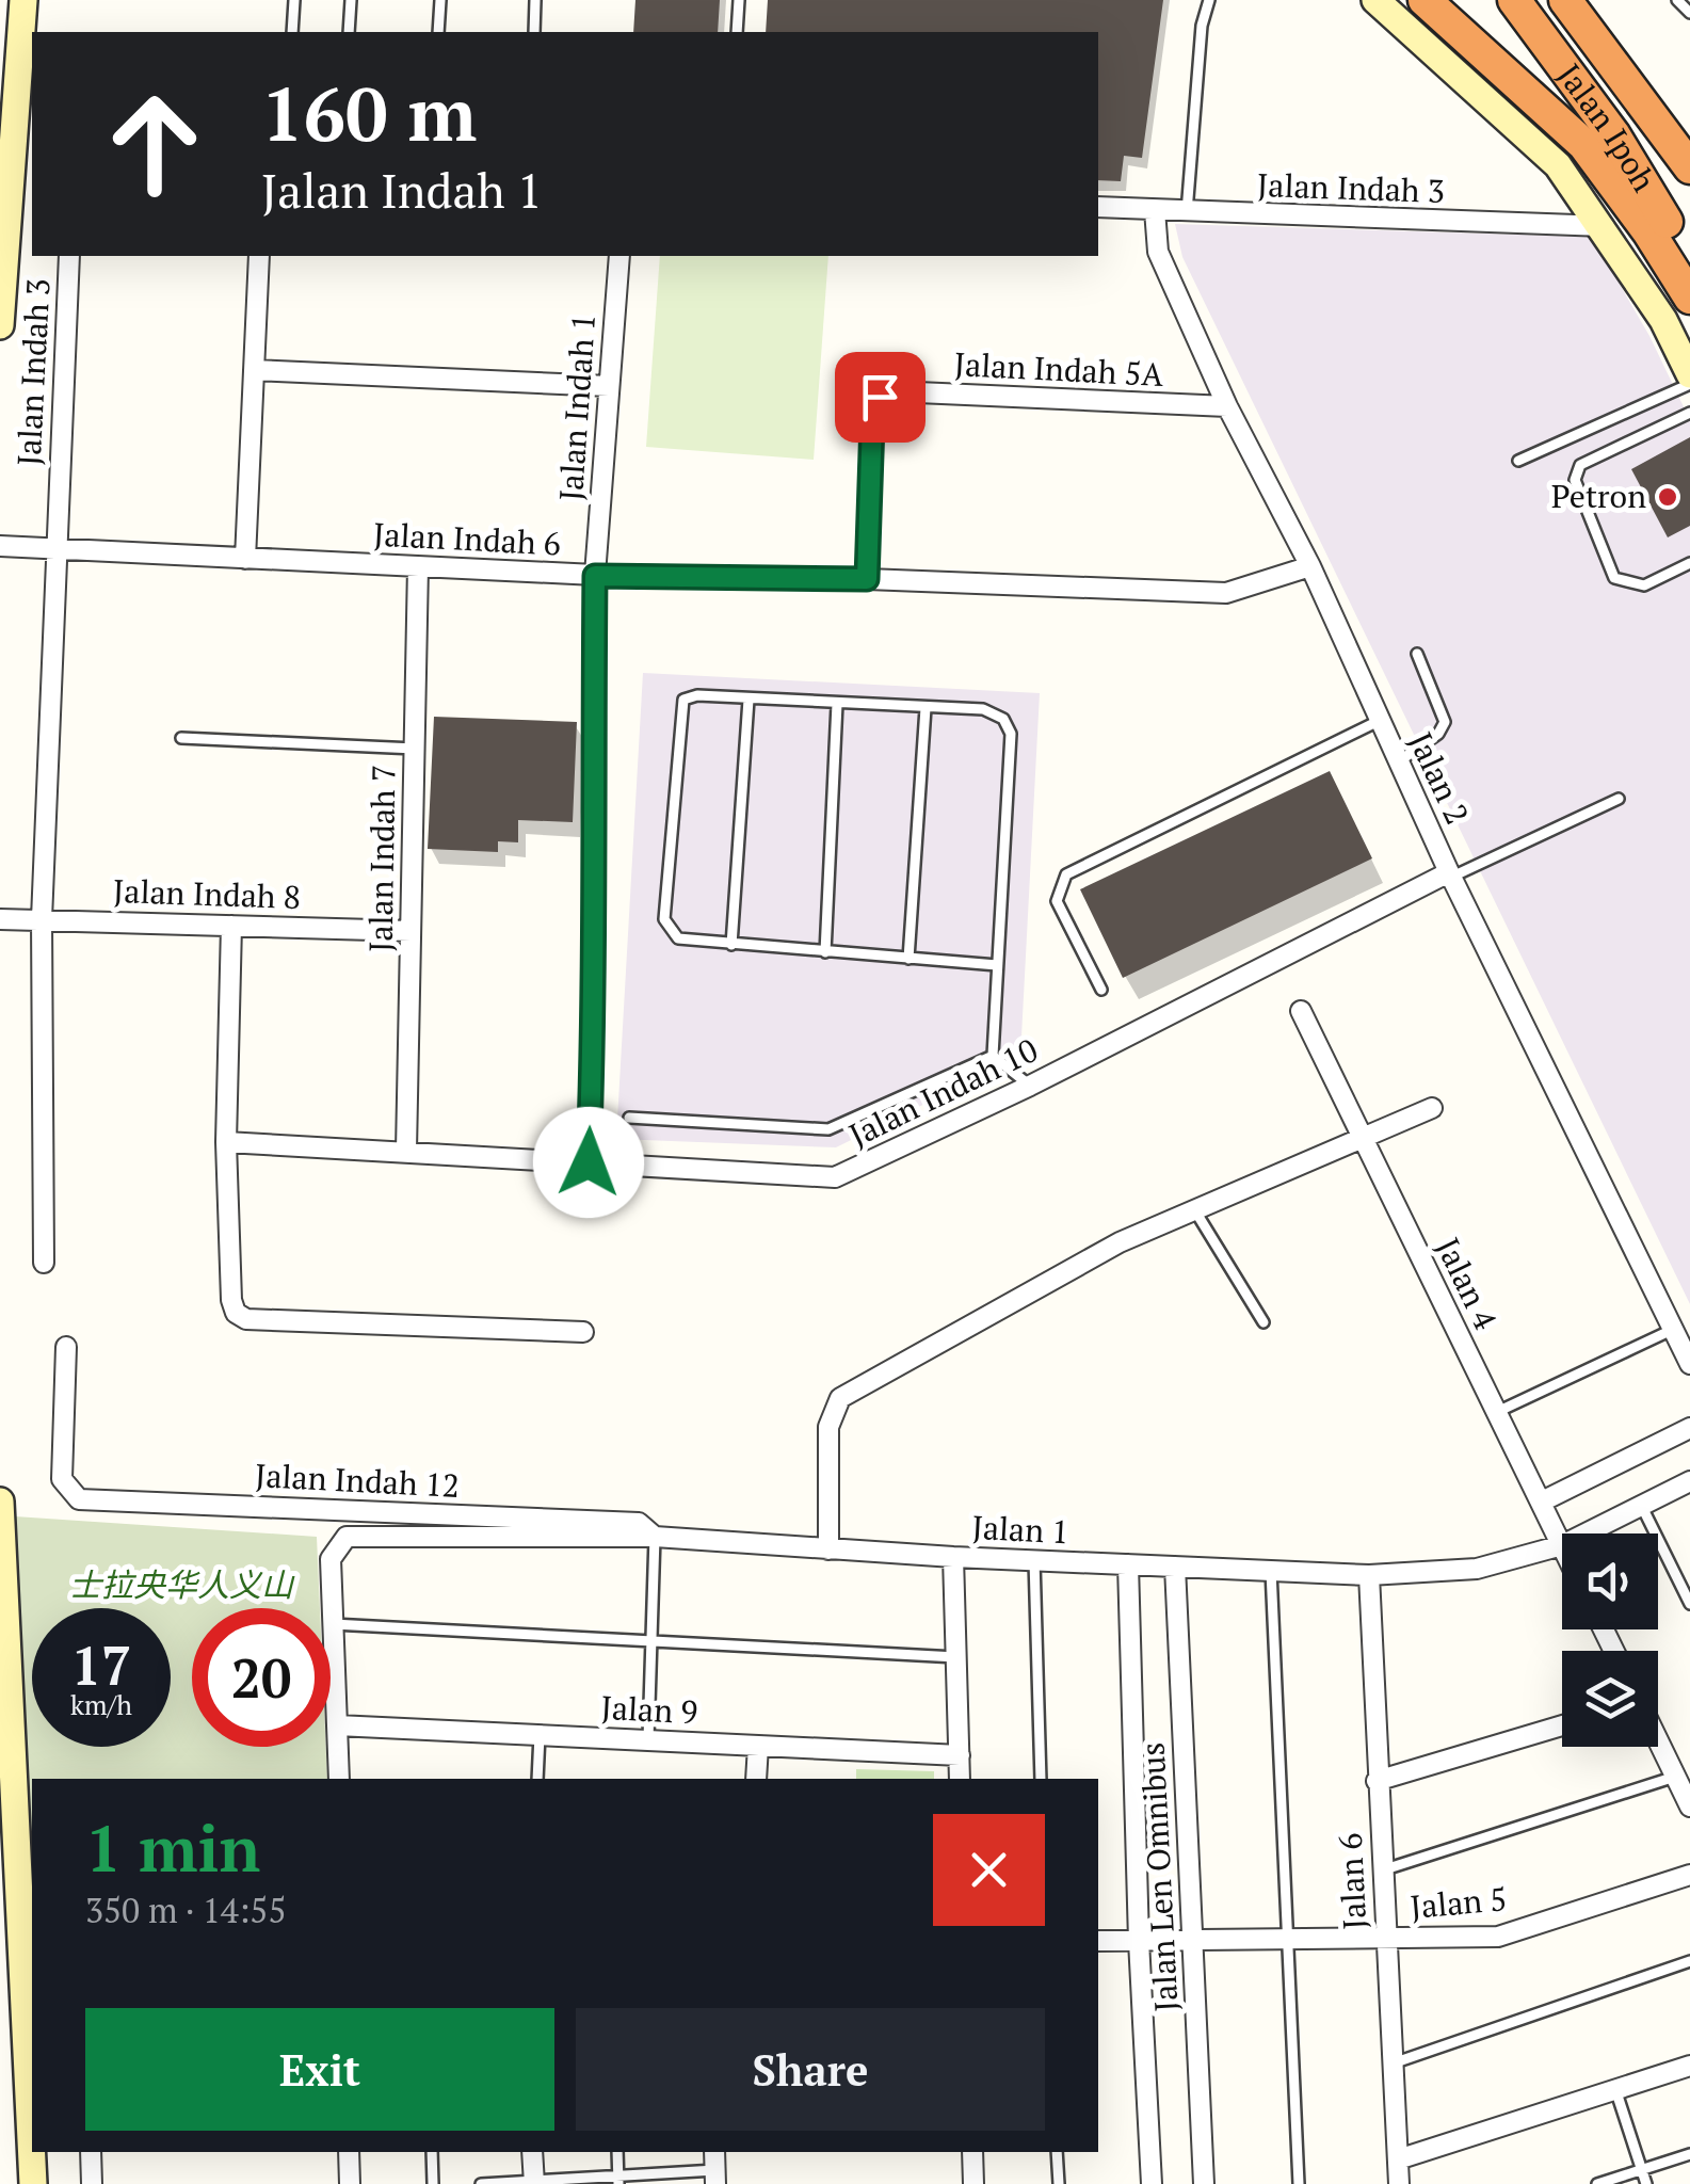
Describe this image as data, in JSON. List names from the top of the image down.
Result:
{
  "streets": {
    "highway": ["Jalan Ipoh"],
    "street": [
      "Jalan Indah 3",
      "Jalan Indah 5A",
      "Jalan Indah 1",
      "Jalan Indah 6",
      "Jalan 2",
      "Jalan Indah 7",
      "Jalan Indah 8",
      "Jalan Indah 10",
      "Jalan 4",
      "Jalan Indah 12",
      "Jalan 1",
      "Jalan 9",
      "Jalan Len Omnibus",
      "Jalan 6",
      "Jalan 5"
    ]
  },
  "crossings": [
    ["Jalan Indah 3", "Jalan Indah 6"],
    ["Jalan Indah 3", "Jalan 2"],
    ["Jalan Indah 3", "Jalan Indah 8"],
    ["Jalan Indah 5A", "Jalan Indah 6"],
    ["Jalan Indah 5A", "Jalan 2"],
    ["Jalan Indah 1", "Jalan Indah 6"],
    ["Jalan Indah 6", "Jalan 2"],
    ["Jalan Indah 6", "Jalan Indah 7"],
    ["Jalan 2", "Jalan Indah 10"],
    ["Jalan Indah 7", "Jalan Indah 8"],
    ["Jalan Indah 7", "Jalan Indah 10"],
    ["Jalan 4", "Jalan 1"],
    ["Jalan Indah 12", "Jalan 1"],
    ["Jalan 1", "Jalan Len Omnibus"],
    ["Jalan 1", "Jalan 6"],
    ["Jalan Len Omnibus", "Jalan 5"],
    ["Jalan 6", "Jalan 5"]
  ],
  "parks": ["士拉央华人义山"],
  "places": ["Petron"],
  "page": {
    "turn": ["160 m", "Jalan Indah 1"],
    "speed": "17 km/h",
    "limit": "20",
    "heading": ["1 min", "350 m · 14:55"],
    "buttons": ["Exit", "Share"]
  }
}
